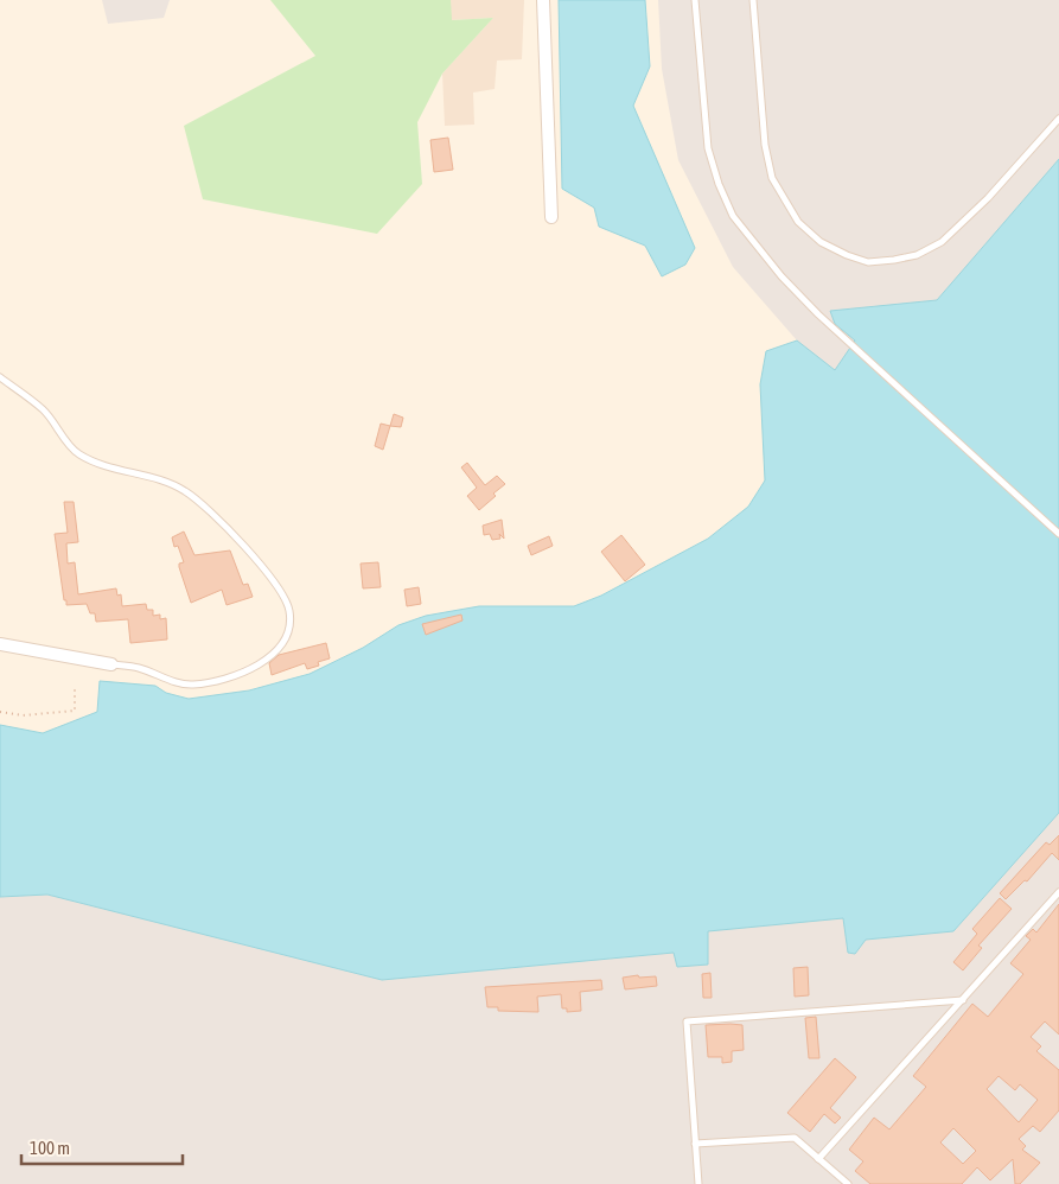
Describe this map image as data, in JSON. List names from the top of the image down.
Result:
{
  "scale_bar": "100 m"
}
